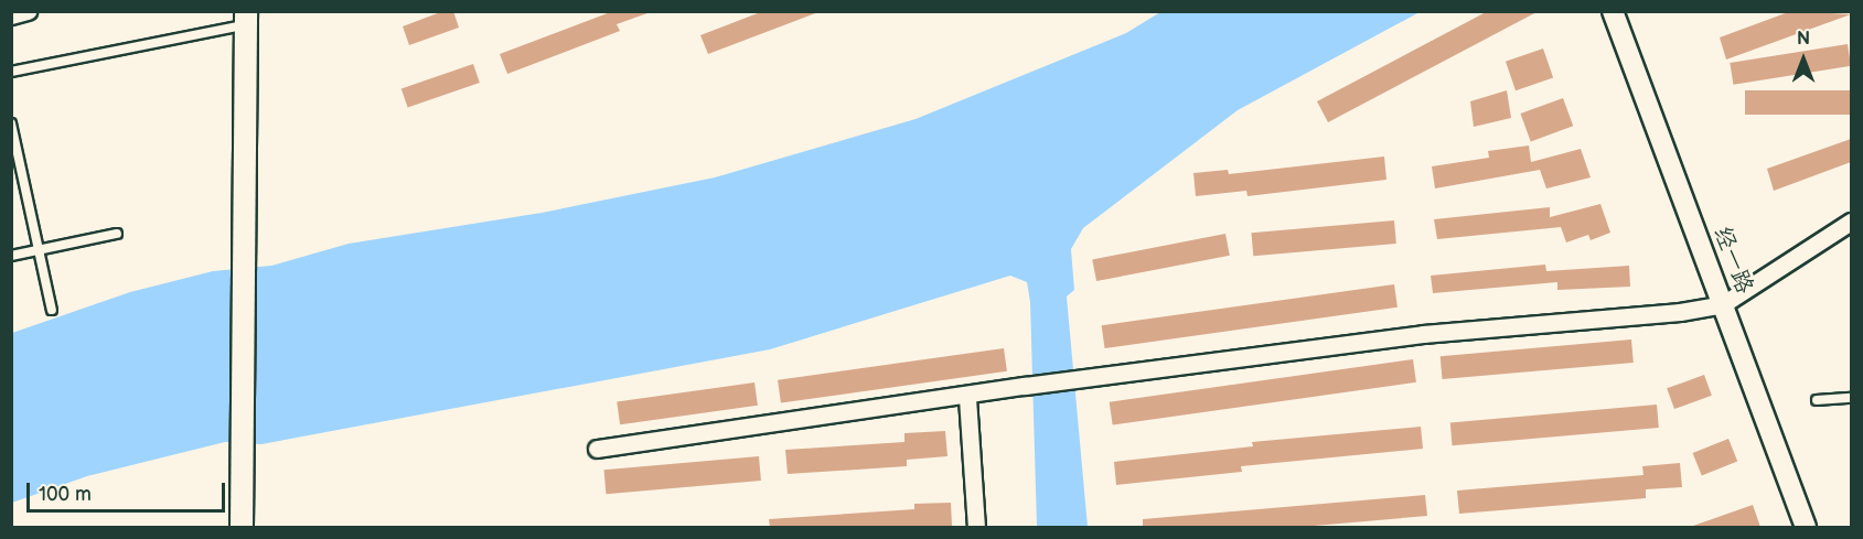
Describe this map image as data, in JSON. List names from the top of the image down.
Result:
{
  "streets": {
    "street": ["经一路"]
  },
  "scale_bar": "100 m",
  "north": "top"
}
